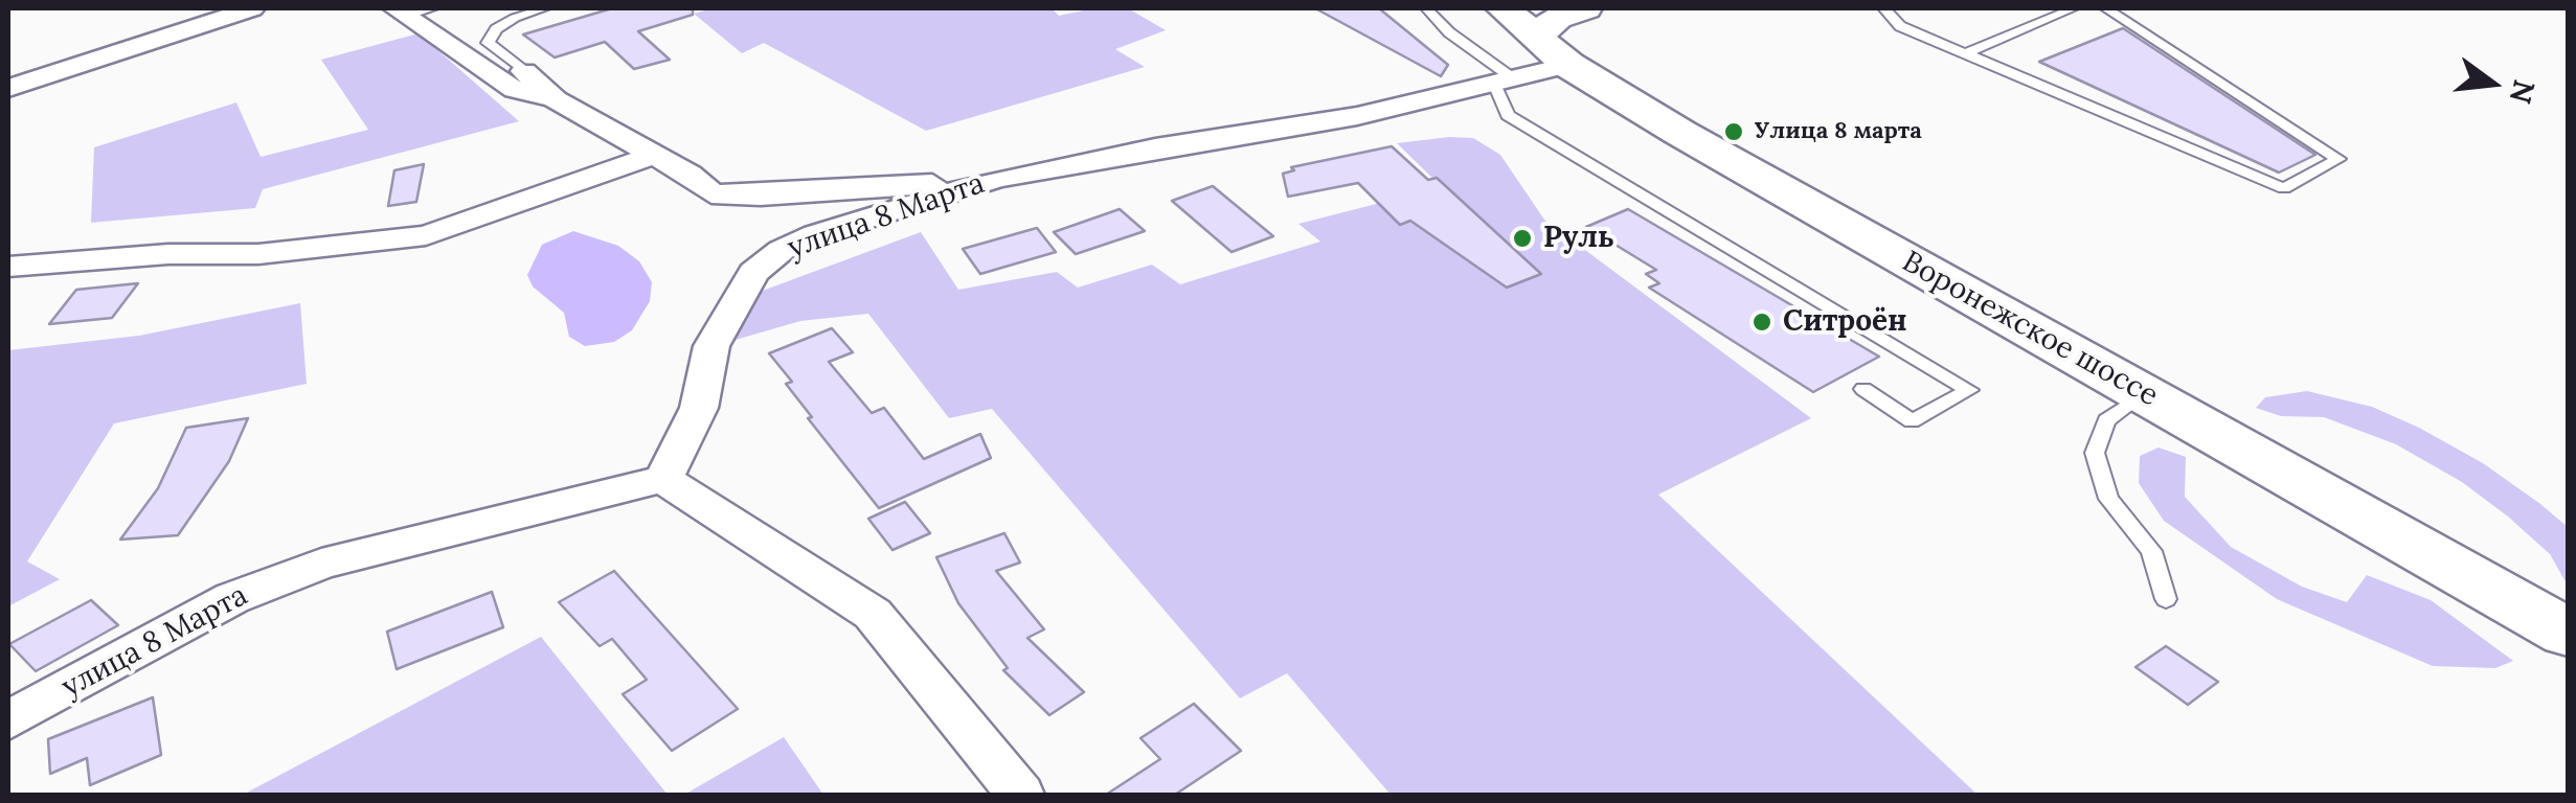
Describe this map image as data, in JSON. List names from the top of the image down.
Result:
{
  "streets": {
    "main road": ["Воронежское шоссе"],
    "street": ["улица 8 Марта"]
  },
  "crossings": [
    ["улица 8 Марта", "Воронежское шоссе"]
  ],
  "places": ["Улица 8 марта", "Руль", "Ситроён"],
  "north": "right"
}
